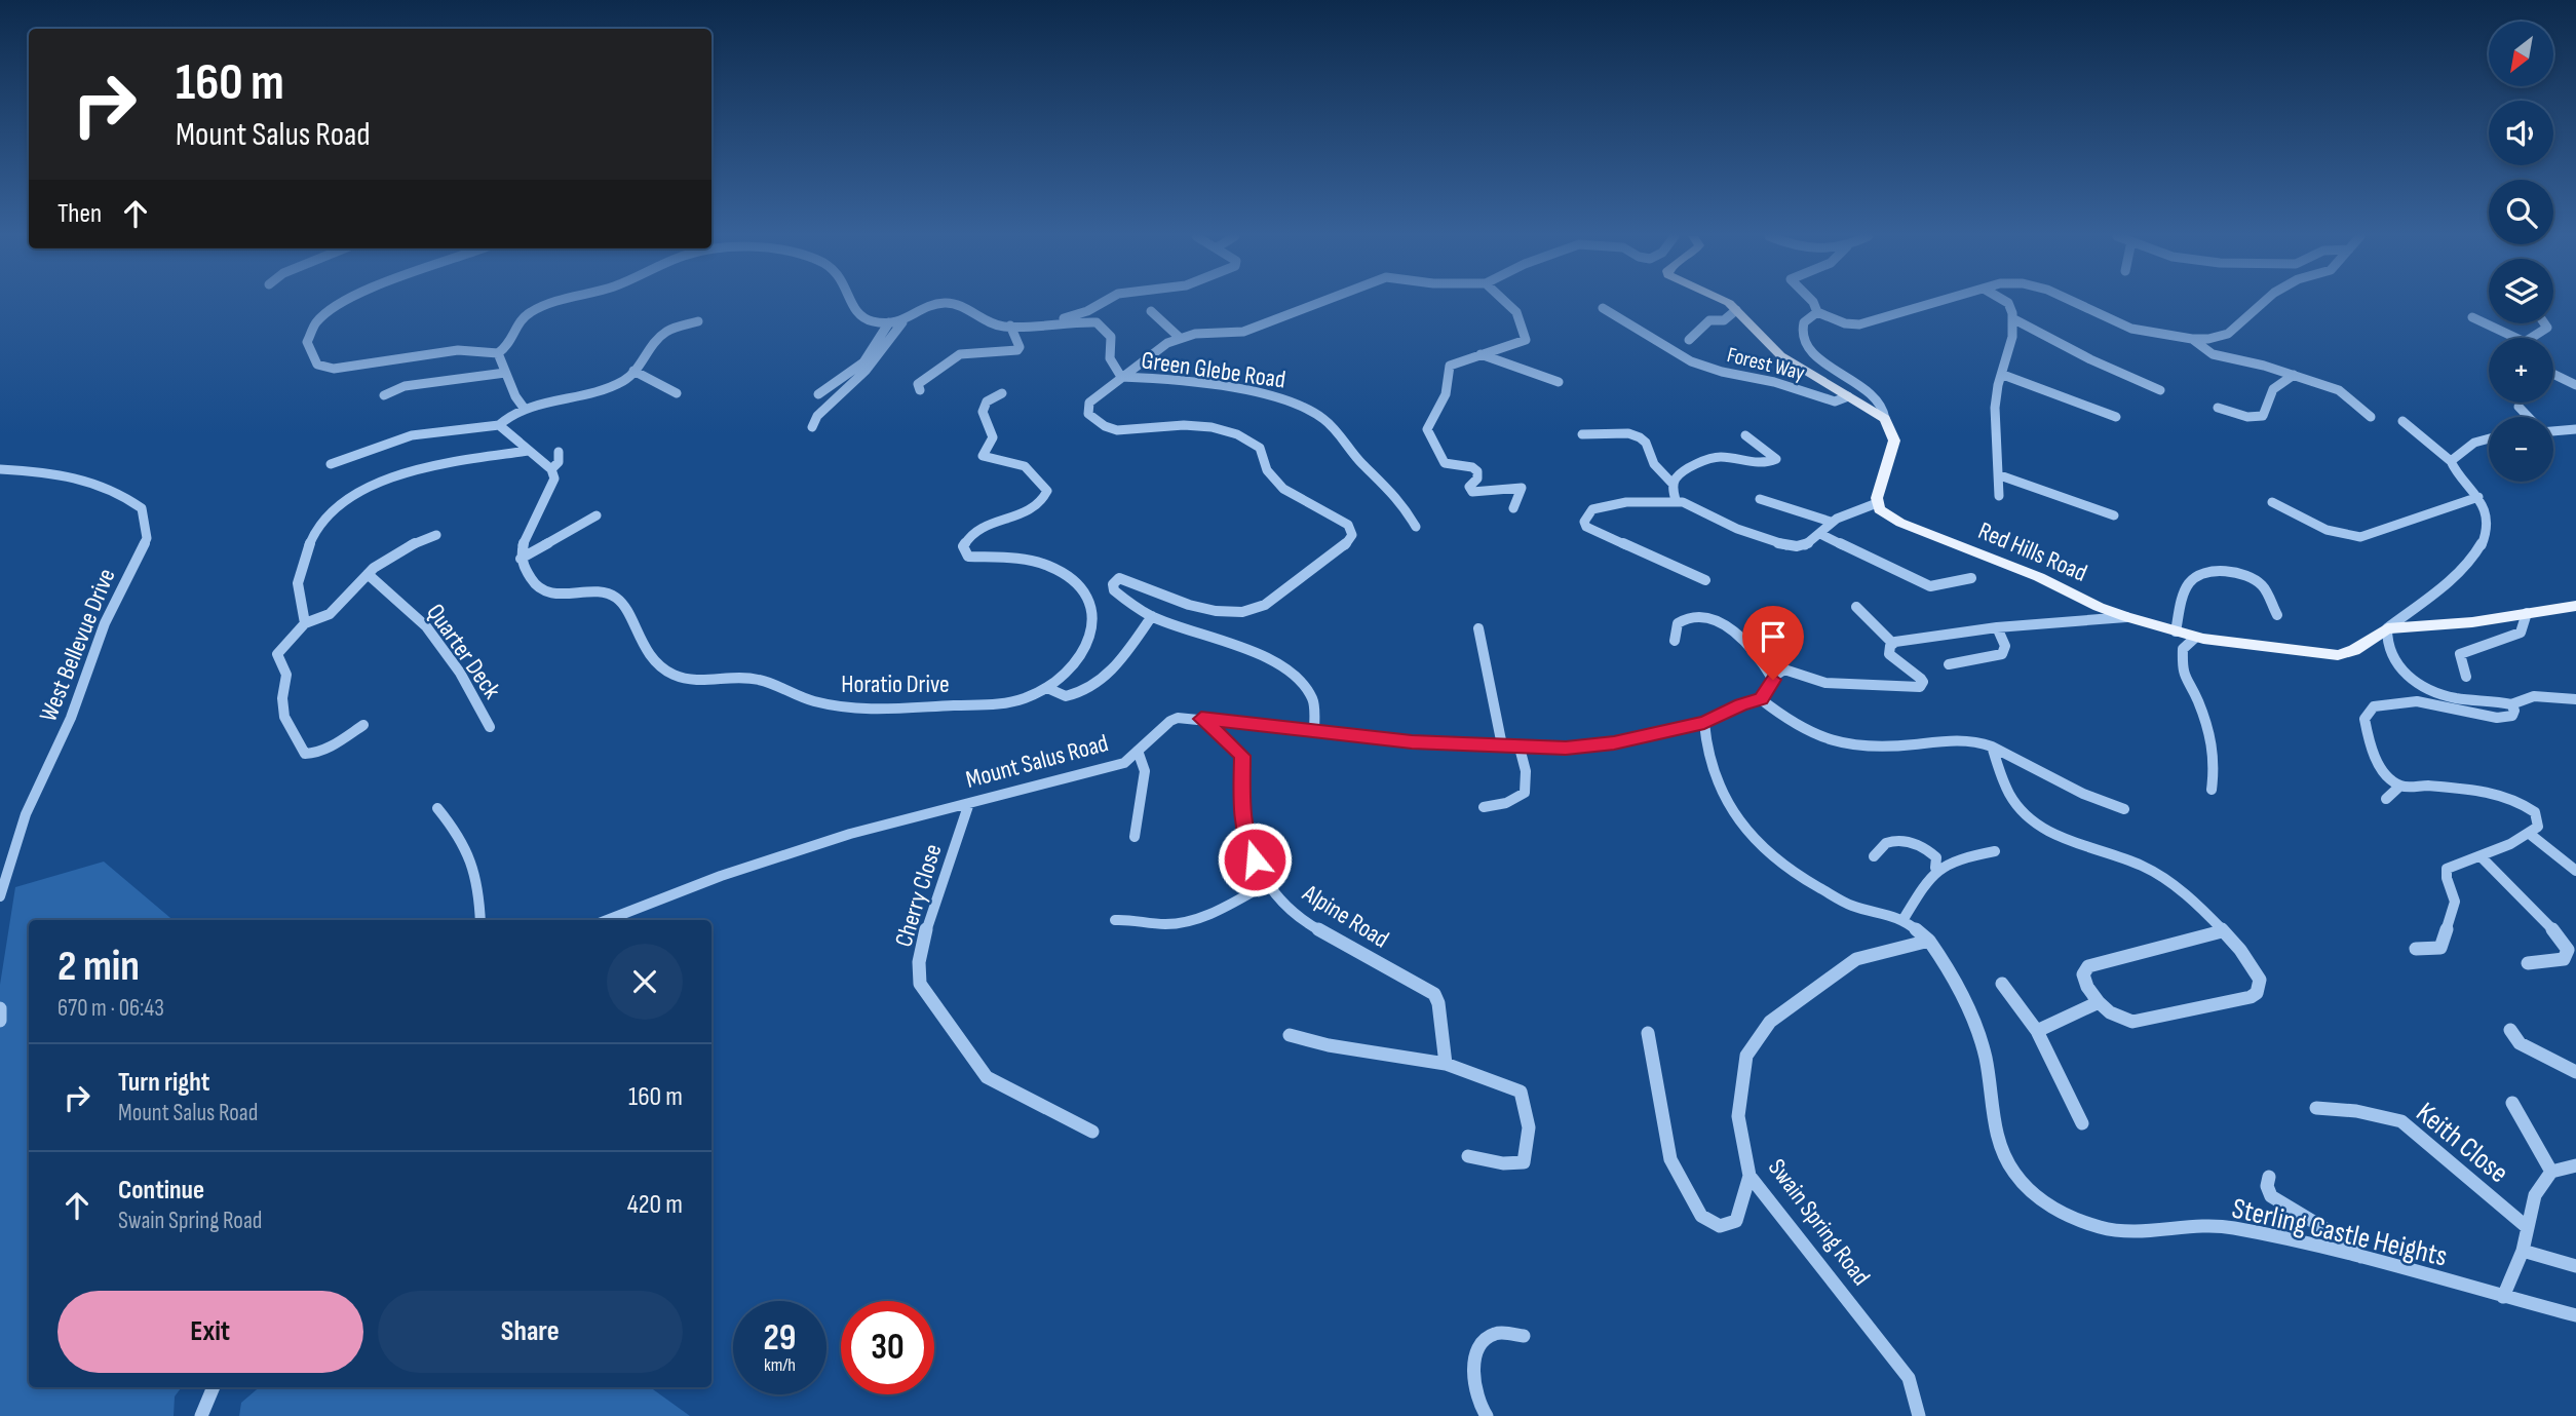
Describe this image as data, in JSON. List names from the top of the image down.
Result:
{
  "streets": {
    "main road": ["Red Hills Road"],
    "street": [
      "Forest Way",
      "Green Glebe Road",
      "West Bellevue Drive",
      "Quarter Deck",
      "Horatio Drive",
      "Mount Salus Road",
      "Cherry Close",
      "Alpine Road",
      "Keith Close",
      "Swain Spring Road",
      "Sterling Castle Heights"
    ]
  },
  "crossings": [
    ["Mount Salus Road", "Cherry Close"],
    ["Mount Salus Road", "Alpine Road"],
    ["Swain Spring Road", "Sterling Castle Heights"]
  ],
  "north": "bottom left",
  "page": {
    "map_buttons": ["+", "−"],
    "turn": ["160 m", "Mount Salus Road"],
    "then": "Then",
    "heading": ["2 min", "670 m · 06:43"],
    "list": [
      {
        "name": "Turn right",
        "note": "Mount Salus Road",
        "value": "160 m"
      },
      {
        "name": "Continue",
        "note": "Swain Spring Road",
        "value": "420 m"
      }
    ],
    "buttons": ["Exit", "Share"],
    "speed": "29 km/h",
    "limit": "30"
  }
}
